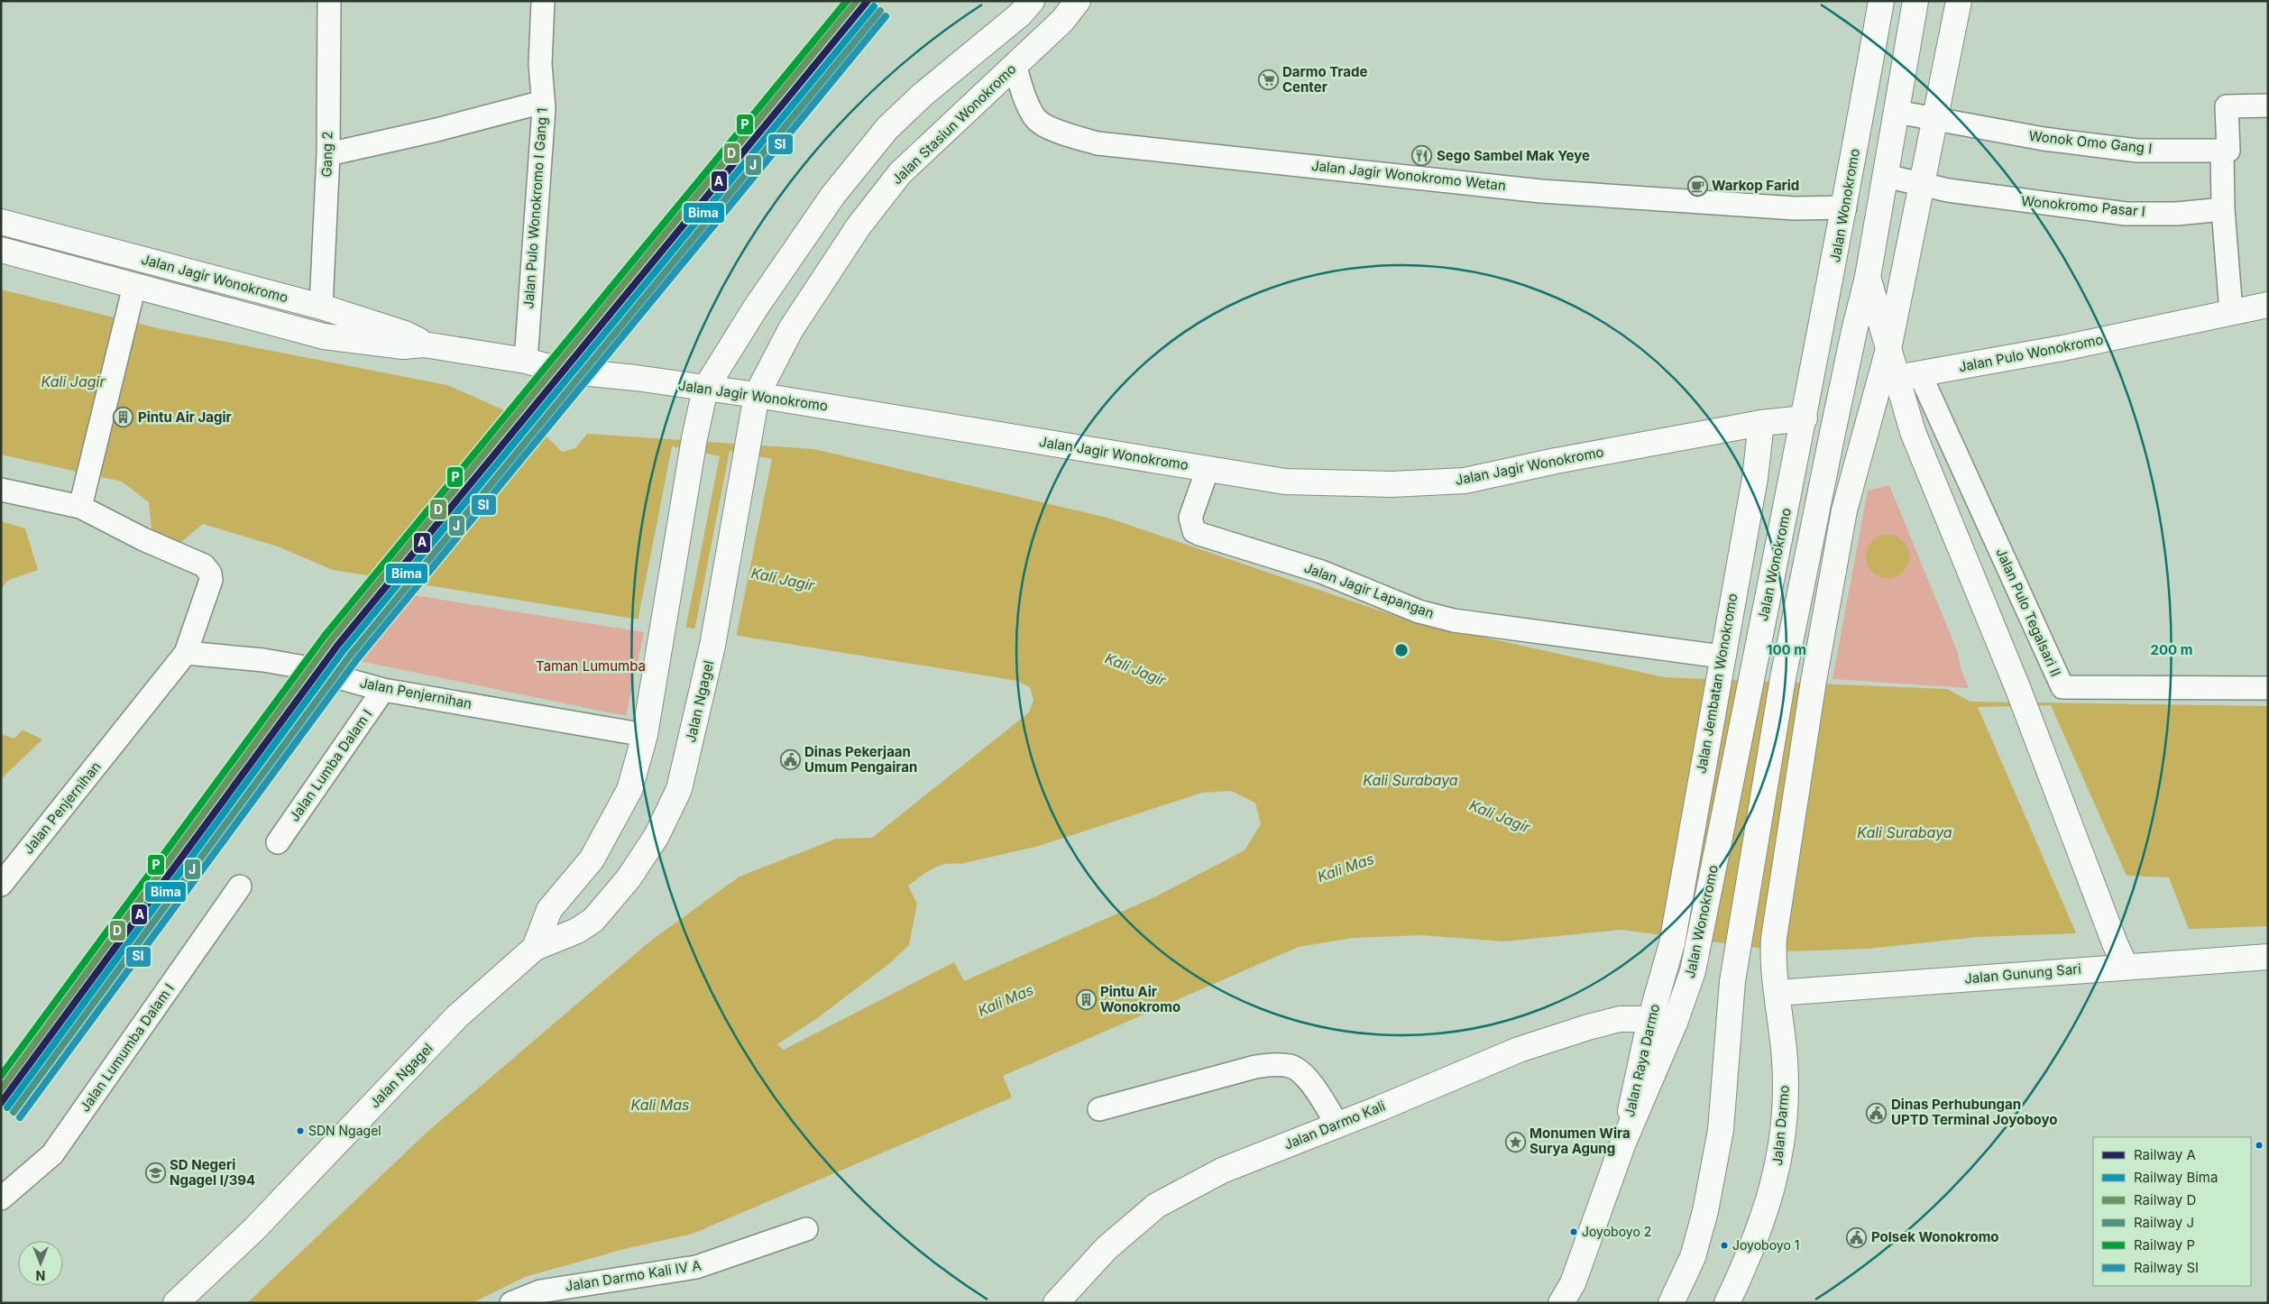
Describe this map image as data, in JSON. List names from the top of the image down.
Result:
{
  "streets": {
    "main road": [
      "Jalan Stasiun Wonokromo",
      "Jalan Wonokromo",
      "Jalan Jagir Wonokromo",
      "Jalan Pulo Wonokromo",
      "Jalan Jembatan Wonokromo",
      "Jalan Ngagel",
      "Jalan Gunung Sari",
      "Jalan Raya Darmo",
      "Jalan Darmo Kali",
      "Jalan Darmo"
    ],
    "street": [
      "Wonok Omo Gang I",
      "Gang 2",
      "Jalan Jagir Wonokromo Wetan",
      "Wonokromo Pasar I",
      "Jalan Pulo Wonokromo I Gang 1",
      "Jalan Jagir Lapangan",
      "Jalan Pulo Tegalsari II",
      "Jalan Penjernihan",
      "Jalan Lumba Dalam I",
      "Jalan Lumumba Dalam I",
      "Jalan Darmo Kali IV A"
    ]
  },
  "crossings": [
    ["Jalan Stasiun Wonokromo", "Jalan Jagir Wonokromo Wetan"],
    ["Jalan Stasiun Wonokromo", "Jalan Jagir Wonokromo"],
    ["Jalan Stasiun Wonokromo", "Jalan Ngagel"],
    ["Gang 2", "Jalan Jagir Wonokromo"],
    ["Jalan Jagir Wonokromo Wetan", "Jalan Wonokromo"],
    ["Jalan Wonokromo", "Jalan Jagir Wonokromo"],
    ["Jalan Wonokromo", "Jalan Raya Darmo"],
    ["Jalan Pulo Wonokromo I Gang 1", "Jalan Jagir Wonokromo"],
    ["Jalan Jagir Wonokromo", "Jalan Jagir Lapangan"],
    ["Jalan Jagir Wonokromo", "Jalan Jembatan Wonokromo"],
    ["Jalan Jagir Wonokromo", "Jalan Ngagel"],
    ["Jalan Pulo Wonokromo", "Jalan Pulo Tegalsari II"],
    ["Jalan Jagir Lapangan", "Jalan Jembatan Wonokromo"],
    ["Jalan Jembatan Wonokromo", "Jalan Raya Darmo"],
    ["Jalan Penjernihan", "Jalan Ngagel"],
    ["Jalan Penjernihan", "Jalan Lumba Dalam I"],
    ["Jalan Gunung Sari", "Jalan Darmo"],
    ["Jalan Raya Darmo", "Jalan Darmo Kali"]
  ],
  "water": ["Kali Jagir", "Kali Surabaya", "Kali Mas"],
  "parks": ["Taman Lumumba"],
  "places": {
    "supermarket": ["Darmo Trade Center"],
    "restaurant": ["Sego Sambel Mak Yeye"],
    "cafe": ["Warkop Farid"],
    "building": ["Pintu Air Jagir", "Pintu Air Wonokromo"],
    "public building": ["Dinas Pekerjaan Umum Pengairan", "Dinas Perhubungan UPTD Terminal Joyoboyo", "Polsek Wonokromo"],
    "other": ["SDN Ngagel", "Joyoboyo 2", "Joyoboyo 1"],
    "place": ["Monumen Wira Surya Agung"],
    "school or university": ["SD Negeri Ngagel I/394"]
  },
  "lines": [
    "rail line A",
    "rail line D",
    "rail line P",
    "rail line Bima",
    "rail line J",
    "rail line SI"
  ],
  "legend": [
    "Railway A",
    "Railway Bima",
    "Railway D",
    "Railway J",
    "Railway P",
    "Railway SI"
  ],
  "north": "bottom",
  "rings": ["100 m", "200 m"]
}
